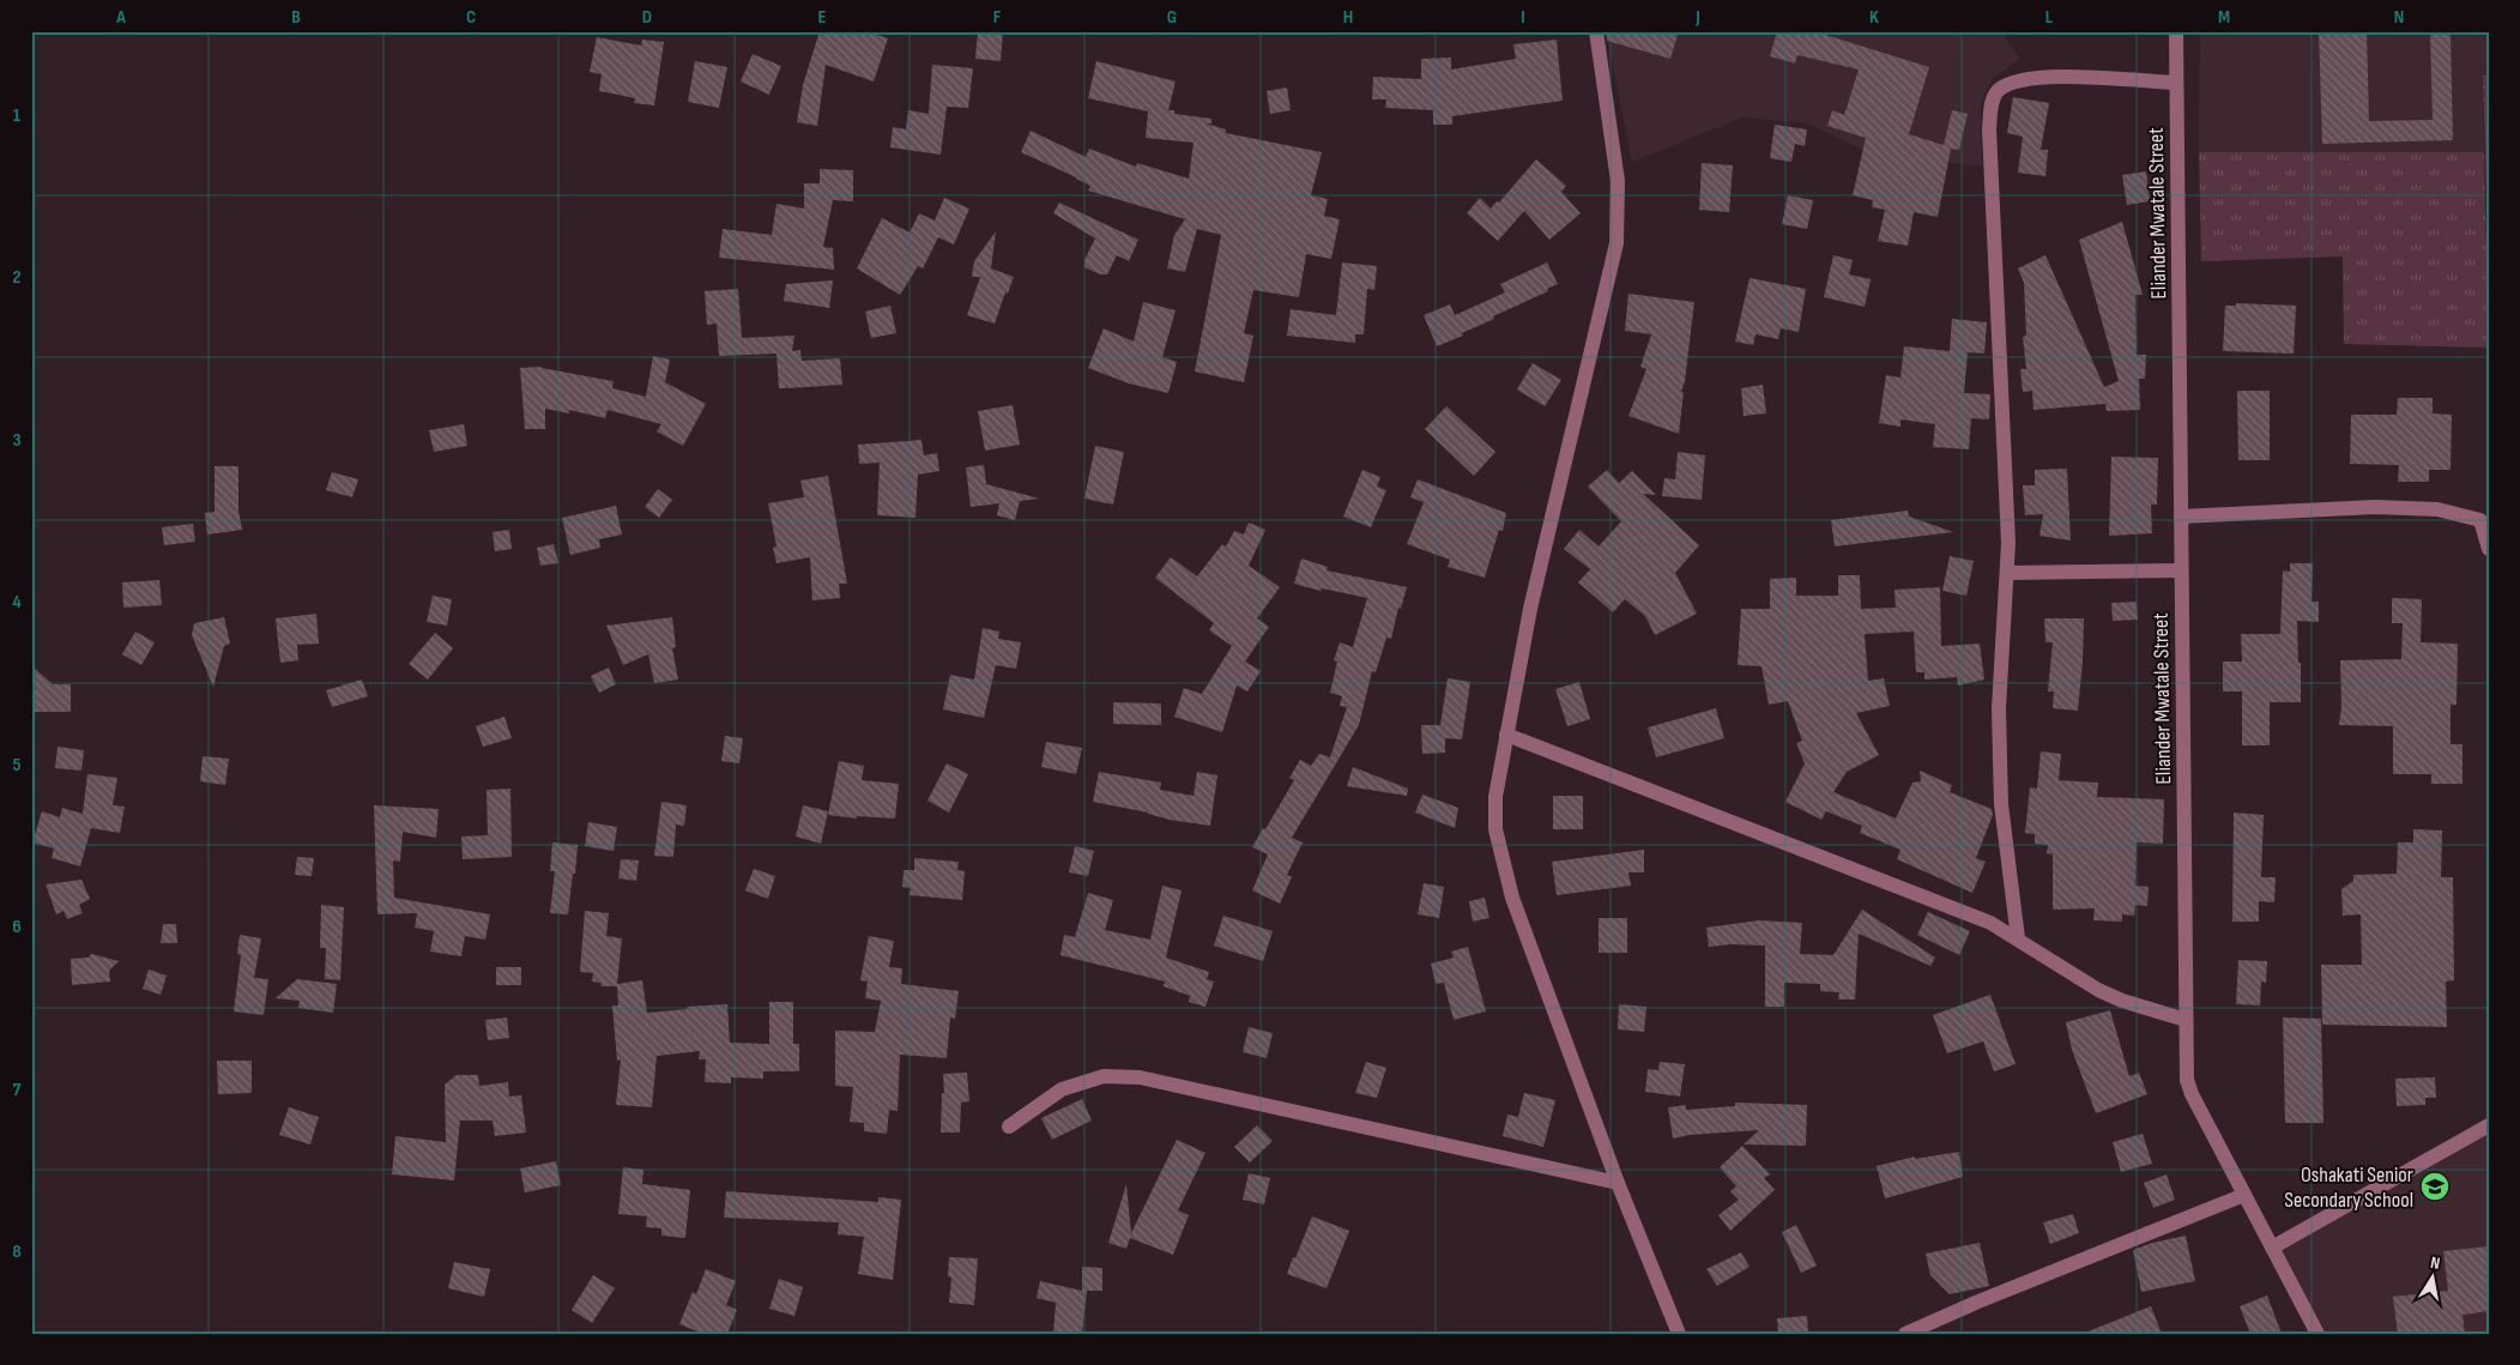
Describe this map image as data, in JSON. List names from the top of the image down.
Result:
{
  "streets": {
    "street": ["Eliander Mwatale Street"]
  },
  "places": {
    "school or university": ["Oshakati Senior Secondary School"]
  },
  "north": "top",
  "grid": {
    "columns": [
      "A",
      "B",
      "C",
      "D",
      "E",
      "F",
      "G",
      "H",
      "I",
      "J",
      "K",
      "L",
      "M",
      "N"
    ],
    "rows": [
      "1",
      "2",
      "3",
      "4",
      "5",
      "6",
      "7",
      "8"
    ]
  }
}
